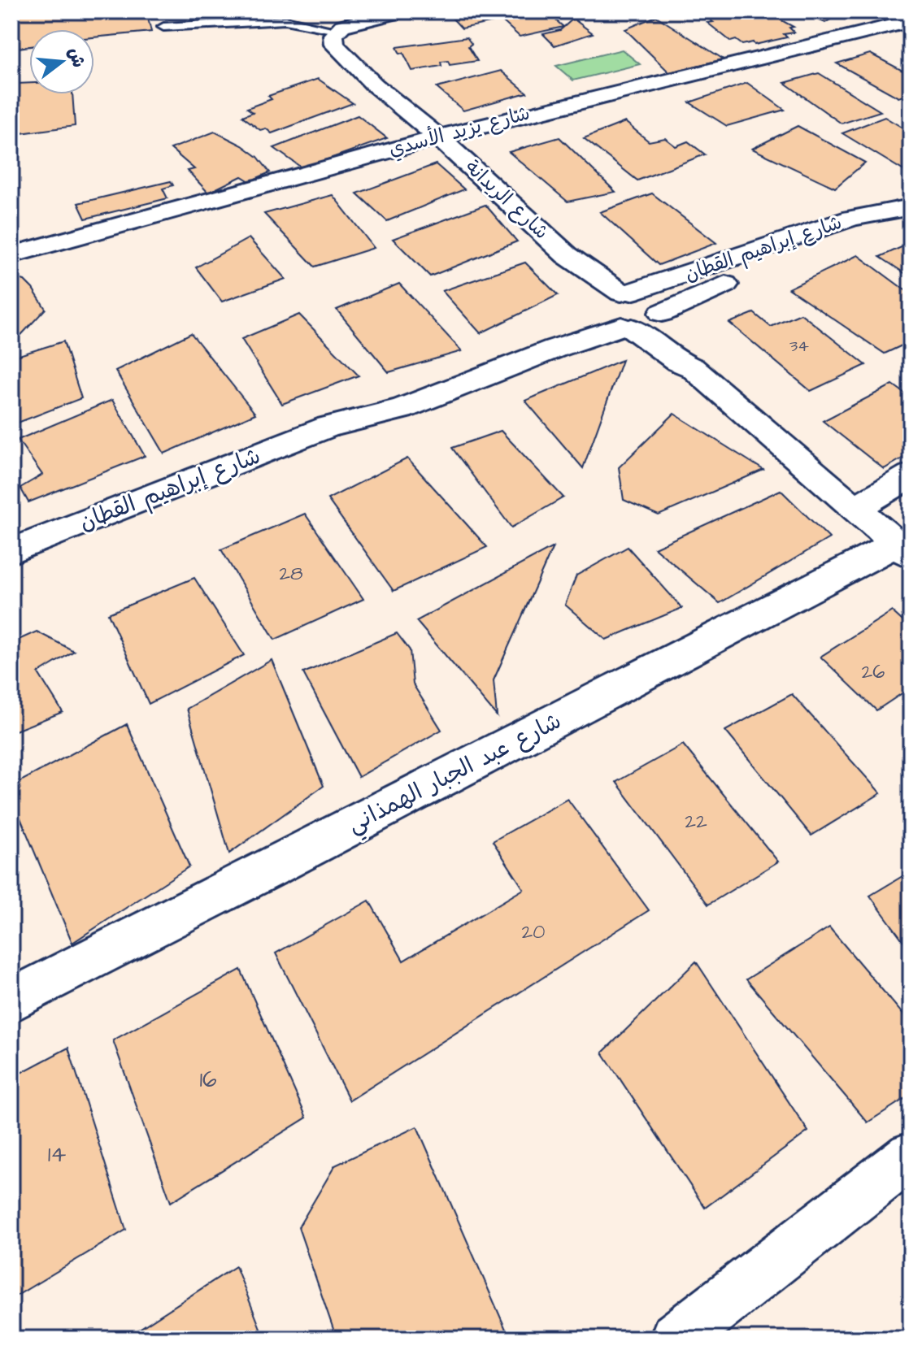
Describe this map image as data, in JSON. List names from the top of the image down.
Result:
{
  "streets": {
    "street": [
      "شارع يزيد الأسدي",
      "شارع الريدانة",
      "شارع إبراهيم القطان",
      "شارع عبد الجبار الهمذاني"
    ]
  },
  "crossings": [
    ["شارع يزيد الأسدي", "شارع الريدانة"],
    ["شارع الريدانة", "شارع إبراهيم القطان"]
  ],
  "house_numbers": [
    "34",
    "28",
    "26",
    "22",
    "20",
    "16",
    "14"
  ],
  "north": "right"
}
